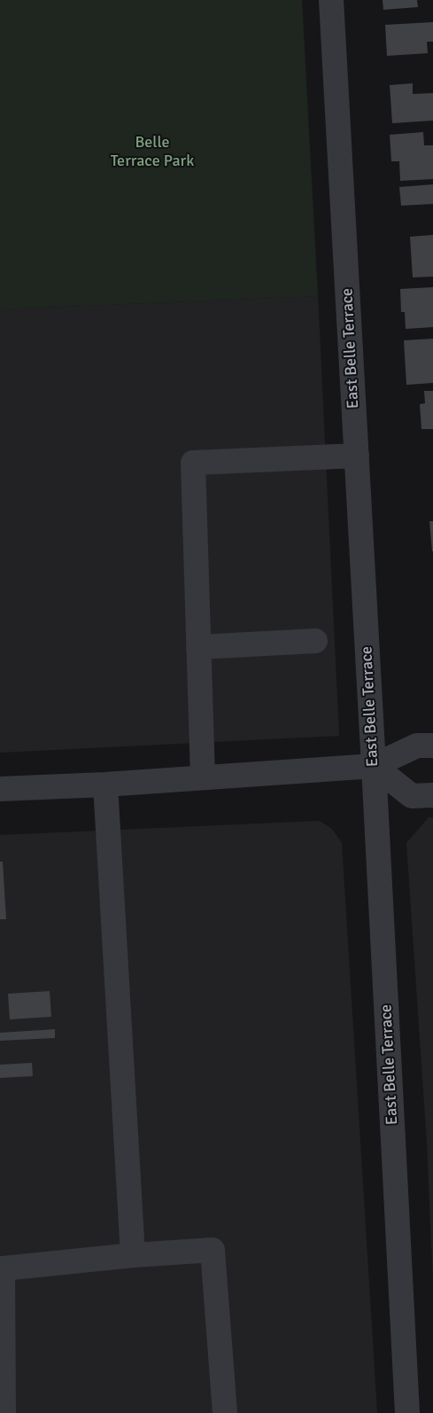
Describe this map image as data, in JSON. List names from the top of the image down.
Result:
{
  "streets": {
    "street": ["East Belle Terrace"]
  },
  "parks": ["Belle Terrace Park"]
}
